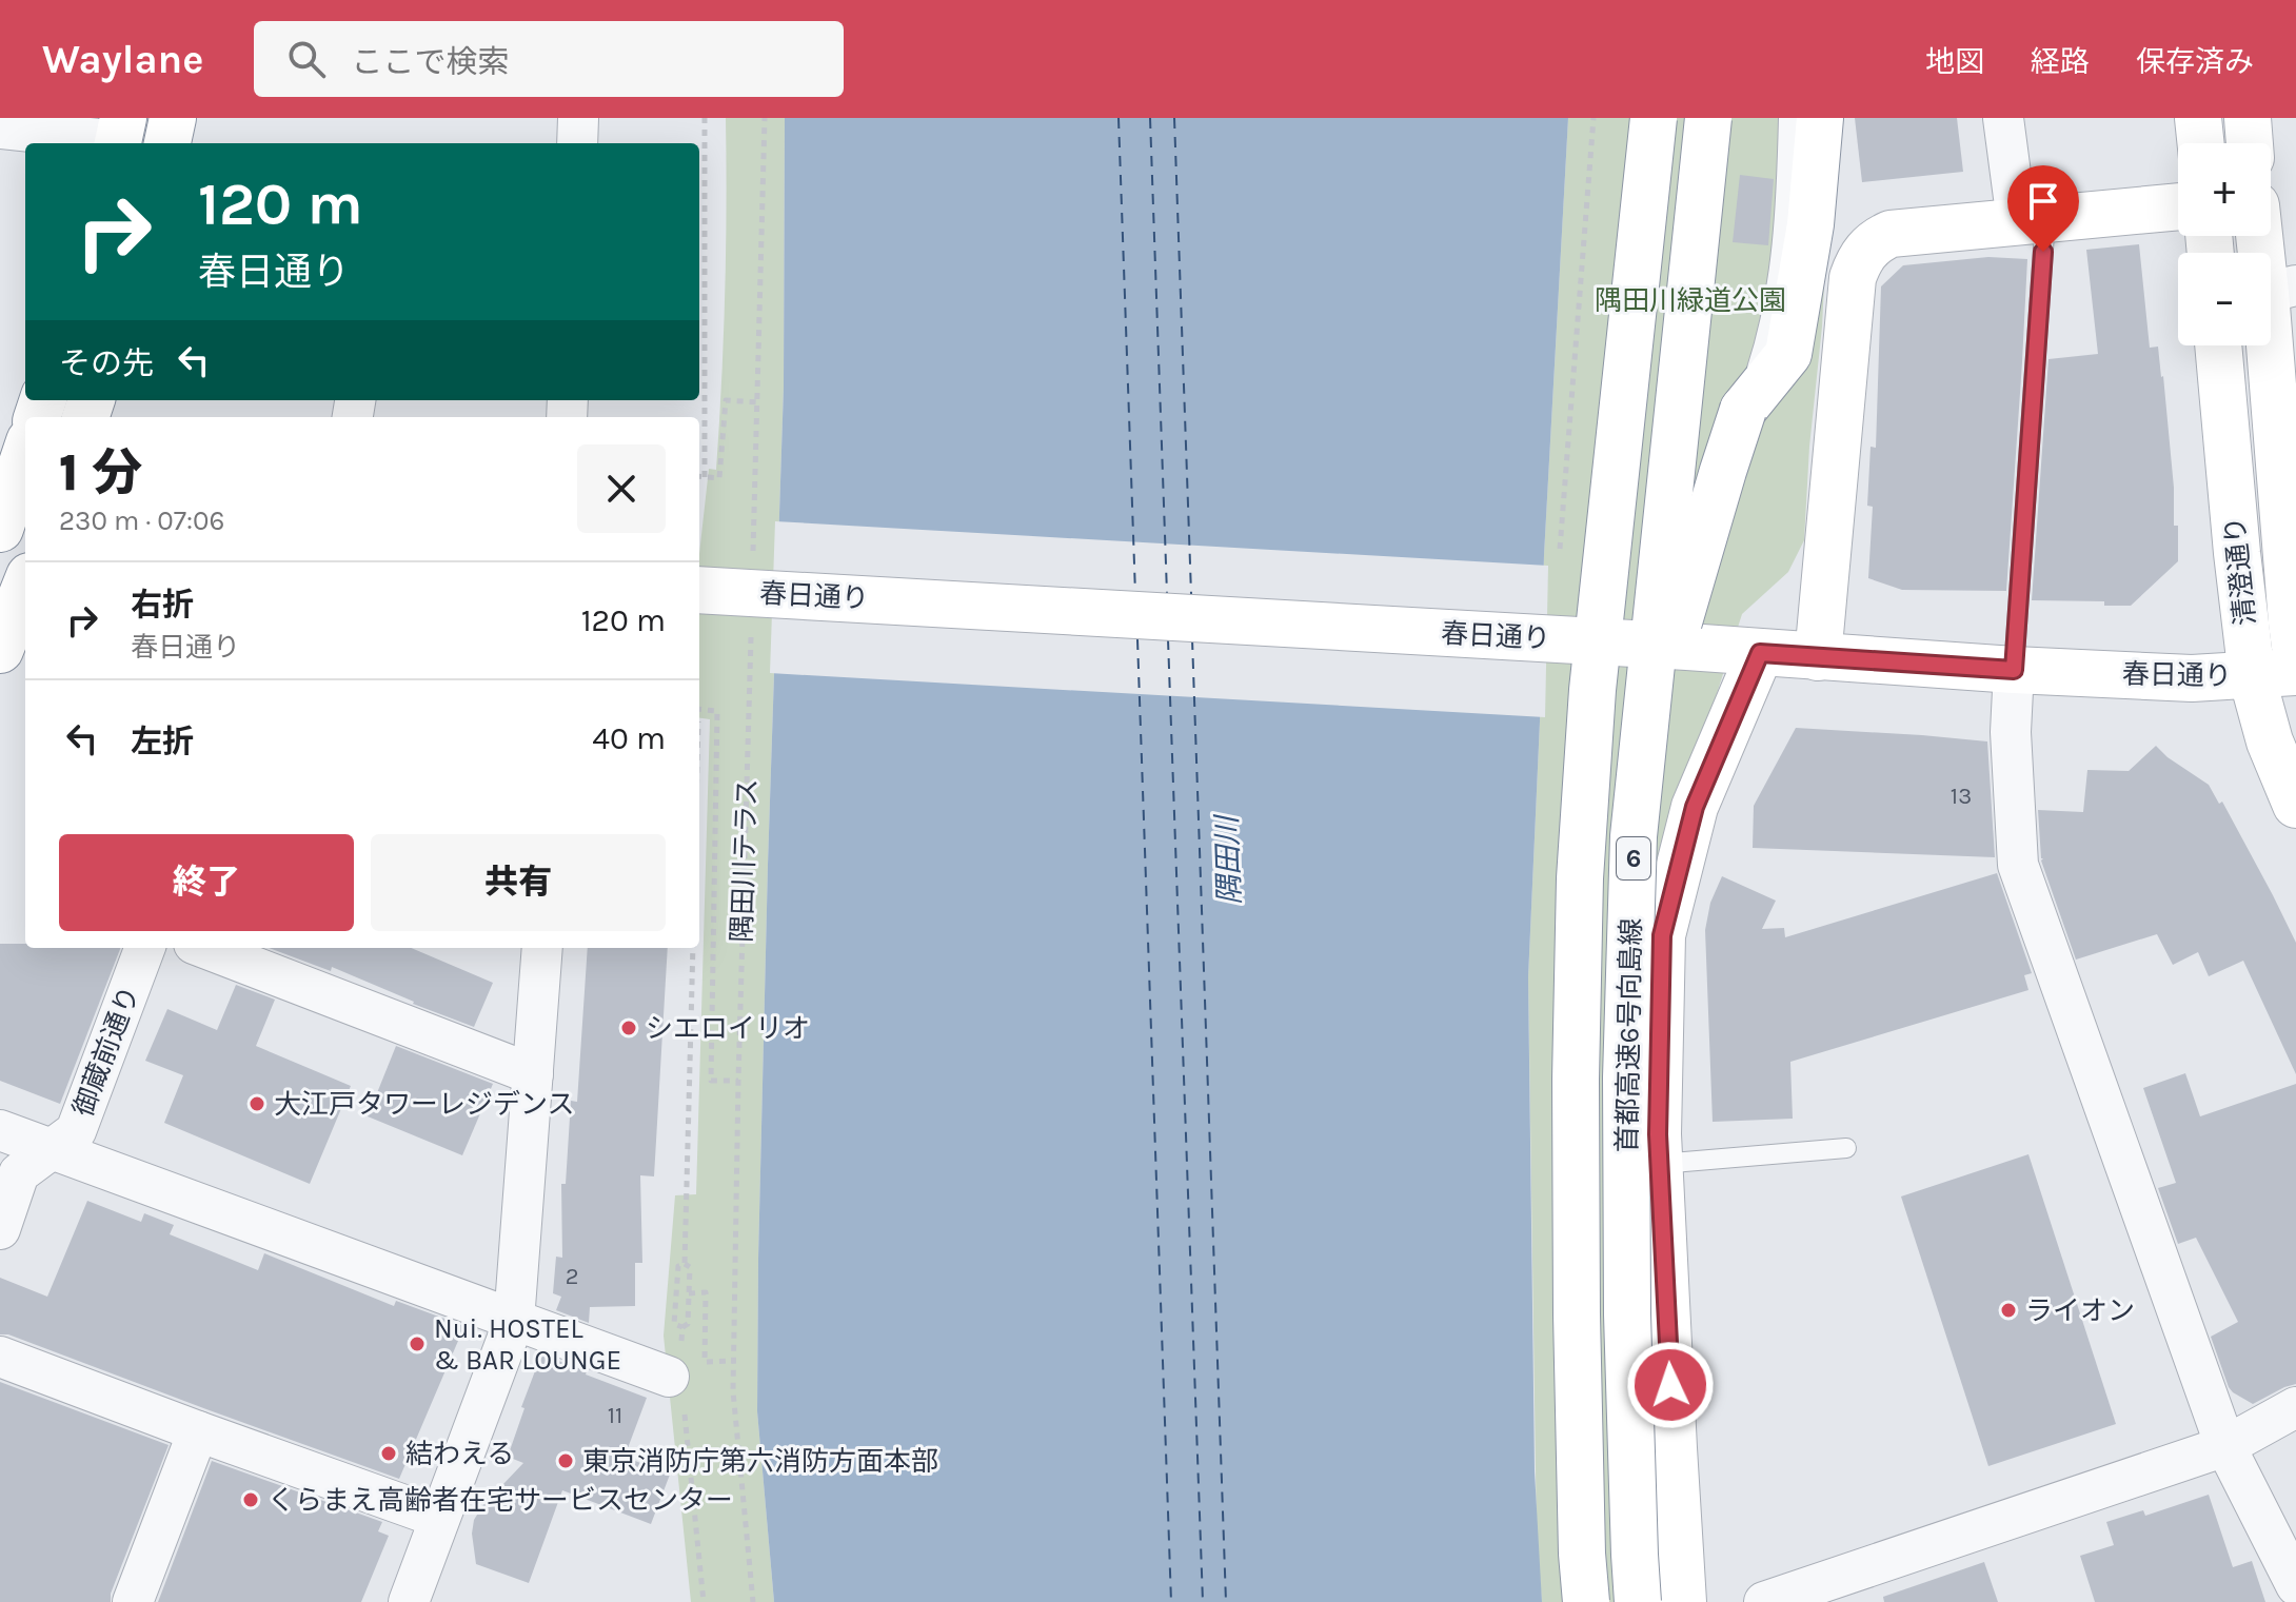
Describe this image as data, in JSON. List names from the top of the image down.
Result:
{
  "streets": {
    "main road": [
      "清澄通り",
      "春日通り",
      "6",
      "首都高速6号向島線"
    ],
    "street": ["御蔵前通り"],
    "path": ["隅田川テラス"]
  },
  "crossings": [
    ["清澄通り", "春日通り"],
    ["6", "首都高速6号向島線"]
  ],
  "water": ["隅田川"],
  "parks": ["隅田川緑道公園"],
  "places": [
    "シエロイリオ",
    "大江戸タワーレジデンス",
    "ライオン",
    "Nui. HOSTEL & BAR LOUNGE",
    "結わえる",
    "東京消防庁第六消防方面本部",
    "くらまえ高齢者在宅サービスセンター"
  ],
  "house_numbers": ["13", "2", "11"],
  "page": {
    "header": "Waylane",
    "search": "ここで検索",
    "nav": ["地図", "経路", "保存済み"],
    "map_buttons": ["+", "−"],
    "turn": ["120 m", "春日通り"],
    "then": "その先",
    "heading": ["1 分", "230 m · 07:06"],
    "list": [
      {
        "name": "右折",
        "note": "春日通り",
        "value": "120 m"
      },
      {
        "name": "左折",
        "value": "40 m"
      }
    ],
    "buttons": ["終了", "共有"]
  }
}
